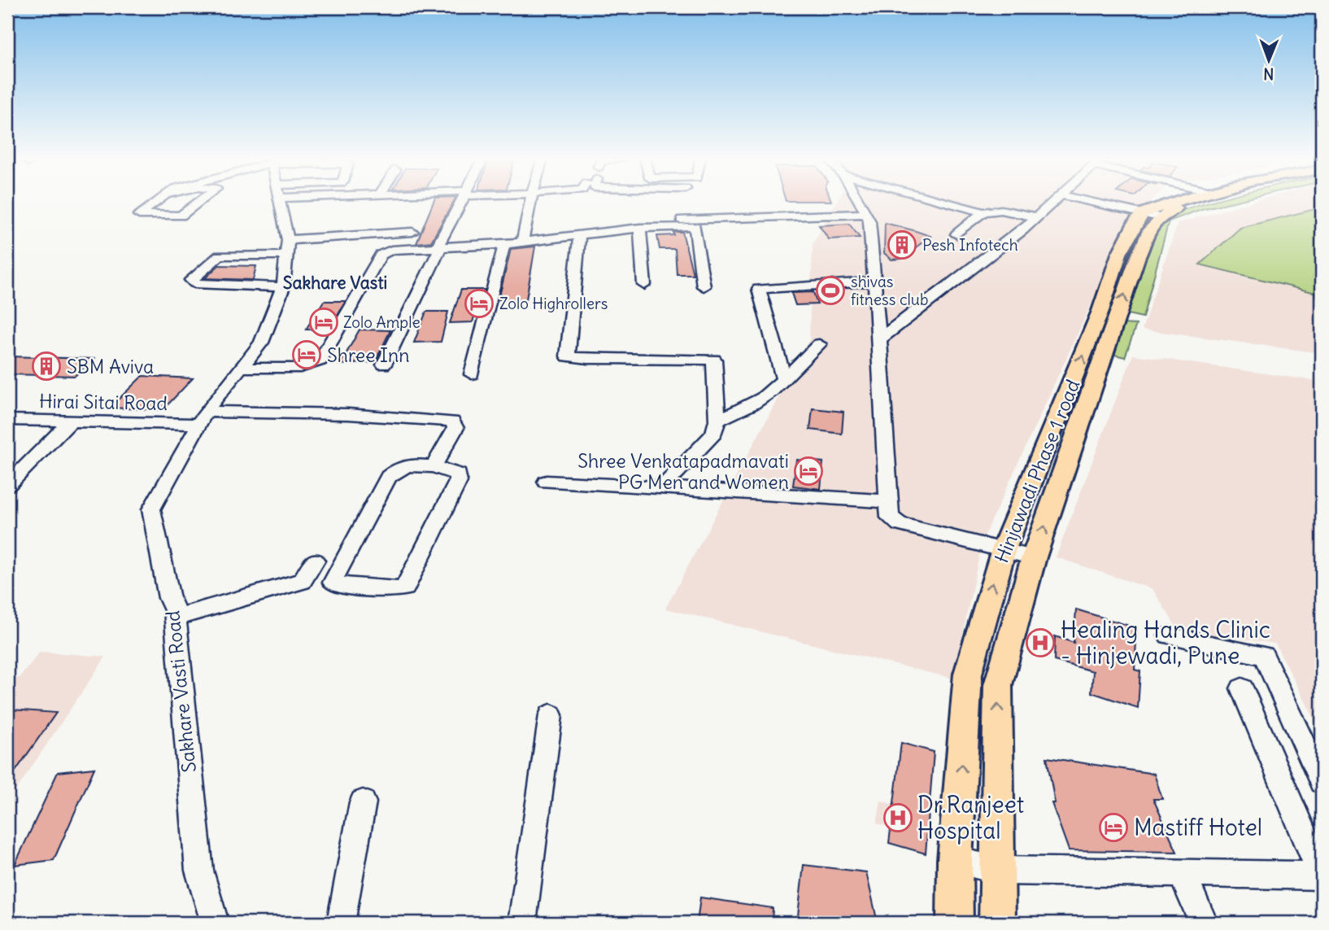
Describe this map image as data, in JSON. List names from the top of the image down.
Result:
{
  "streets": {
    "main road": ["Hinjawadi Phase 1 road"],
    "street": ["Hirai Sitai Road", "Sakhare Vasti Road"]
  },
  "crossings": [
    ["Hirai Sitai Road", "Sakhare Vasti Road"]
  ],
  "one_way": ["Hinjawadi Phase 1 road"],
  "districts": ["Sakhare Vasti"],
  "places": {
    "building": ["Pesh Infotech", "SBM Aviva"],
    "sports": ["shivas fitness club"],
    "hotel": [
      "Zolo Highrollers",
      "Zolo Ample",
      "Shree Inn",
      "Shree Venkatapadmavati PG Men and Women",
      "Mastiff Hotel"
    ],
    "hospital": ["Healing Hands Clinic - Hinjewadi, Pune", "Dr.Ranjeet Hospital"]
  },
  "north": "bottom"
}
